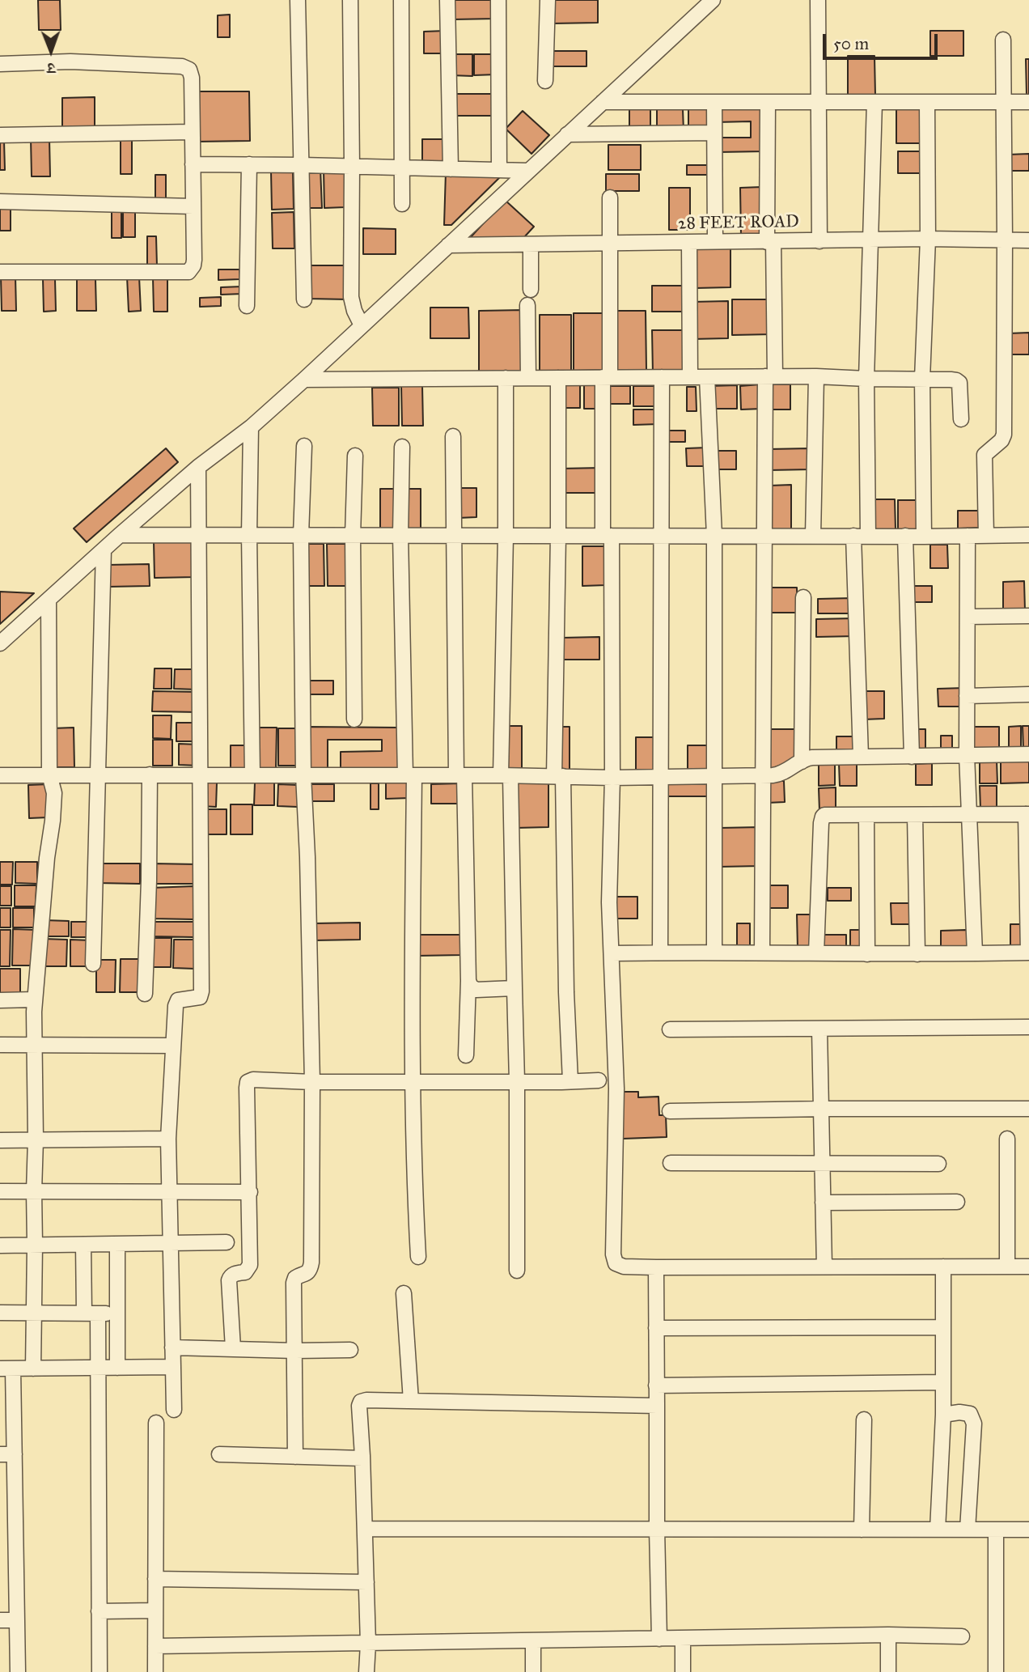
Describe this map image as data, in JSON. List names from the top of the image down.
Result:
{
  "streets": {
    "street": ["28 FEET ROAD"]
  },
  "scale_bar": "50 m",
  "north": "bottom"
}
